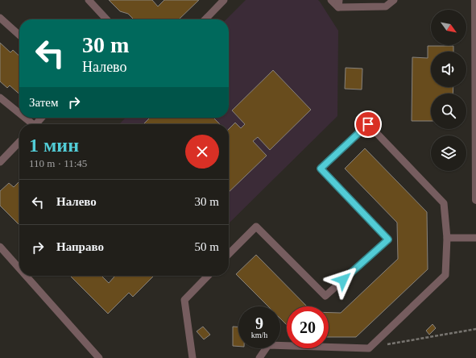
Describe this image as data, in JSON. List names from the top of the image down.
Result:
{
  "north": "bottom right",
  "page": {
    "turn": ["30 m", "Налево"],
    "then": "Затем",
    "heading": ["1 мин", "110 m · 11:45"],
    "list": [
      {
        "name": "Налево",
        "value": "30 m"
      },
      {
        "name": "Направо",
        "value": "50 m"
      }
    ],
    "speed": "9 km/h",
    "limit": "20"
  }
}
